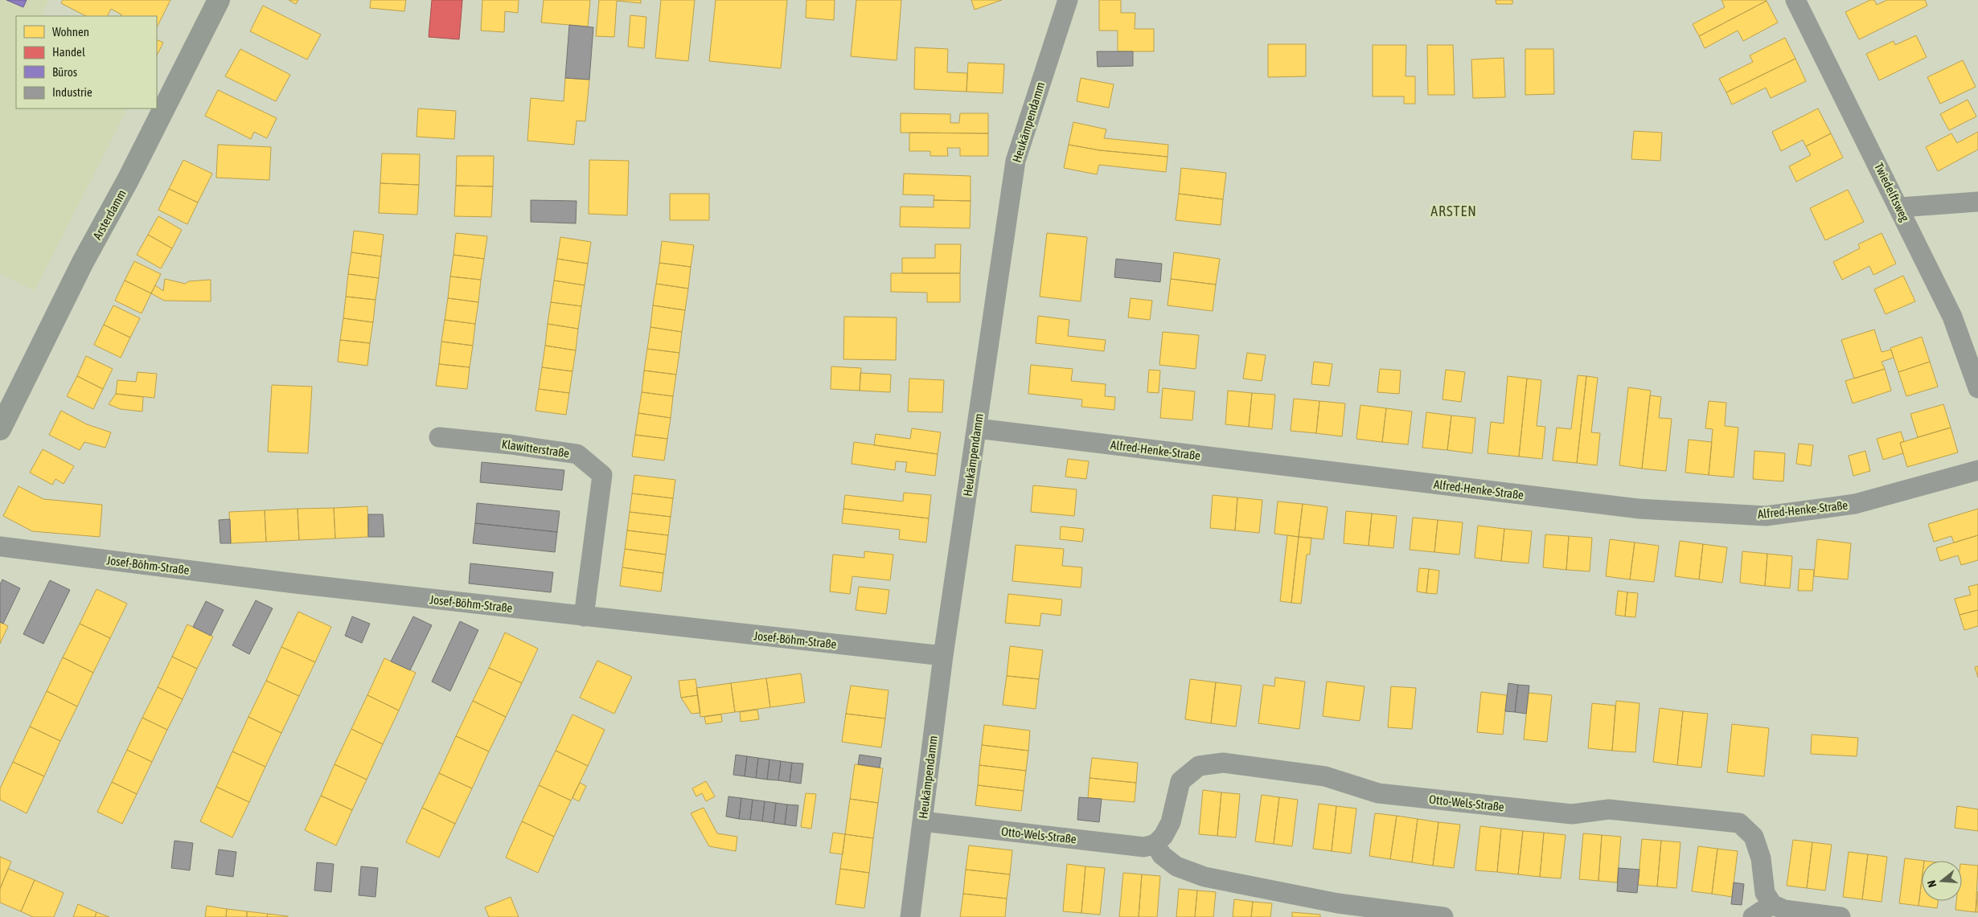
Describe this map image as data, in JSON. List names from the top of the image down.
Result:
{
  "streets": {
    "street": [
      "Heukämpendamm",
      "Twiedelftsweg",
      "Arsterdamm",
      "Klawitterstraße",
      "Alfred-Henke-Straße",
      "Josef-Böhm-Straße",
      "Otto-Wels-Straße"
    ]
  },
  "crossings": [
    ["Heukämpendamm", "Alfred-Henke-Straße"],
    ["Heukämpendamm", "Josef-Böhm-Straße"],
    ["Heukämpendamm", "Otto-Wels-Straße"],
    ["Klawitterstraße", "Josef-Böhm-Straße"]
  ],
  "districts": ["ARSTEN"],
  "legend": [
    "Wohnen",
    "Handel",
    "Büros",
    "Industrie"
  ],
  "north": "left"
}
